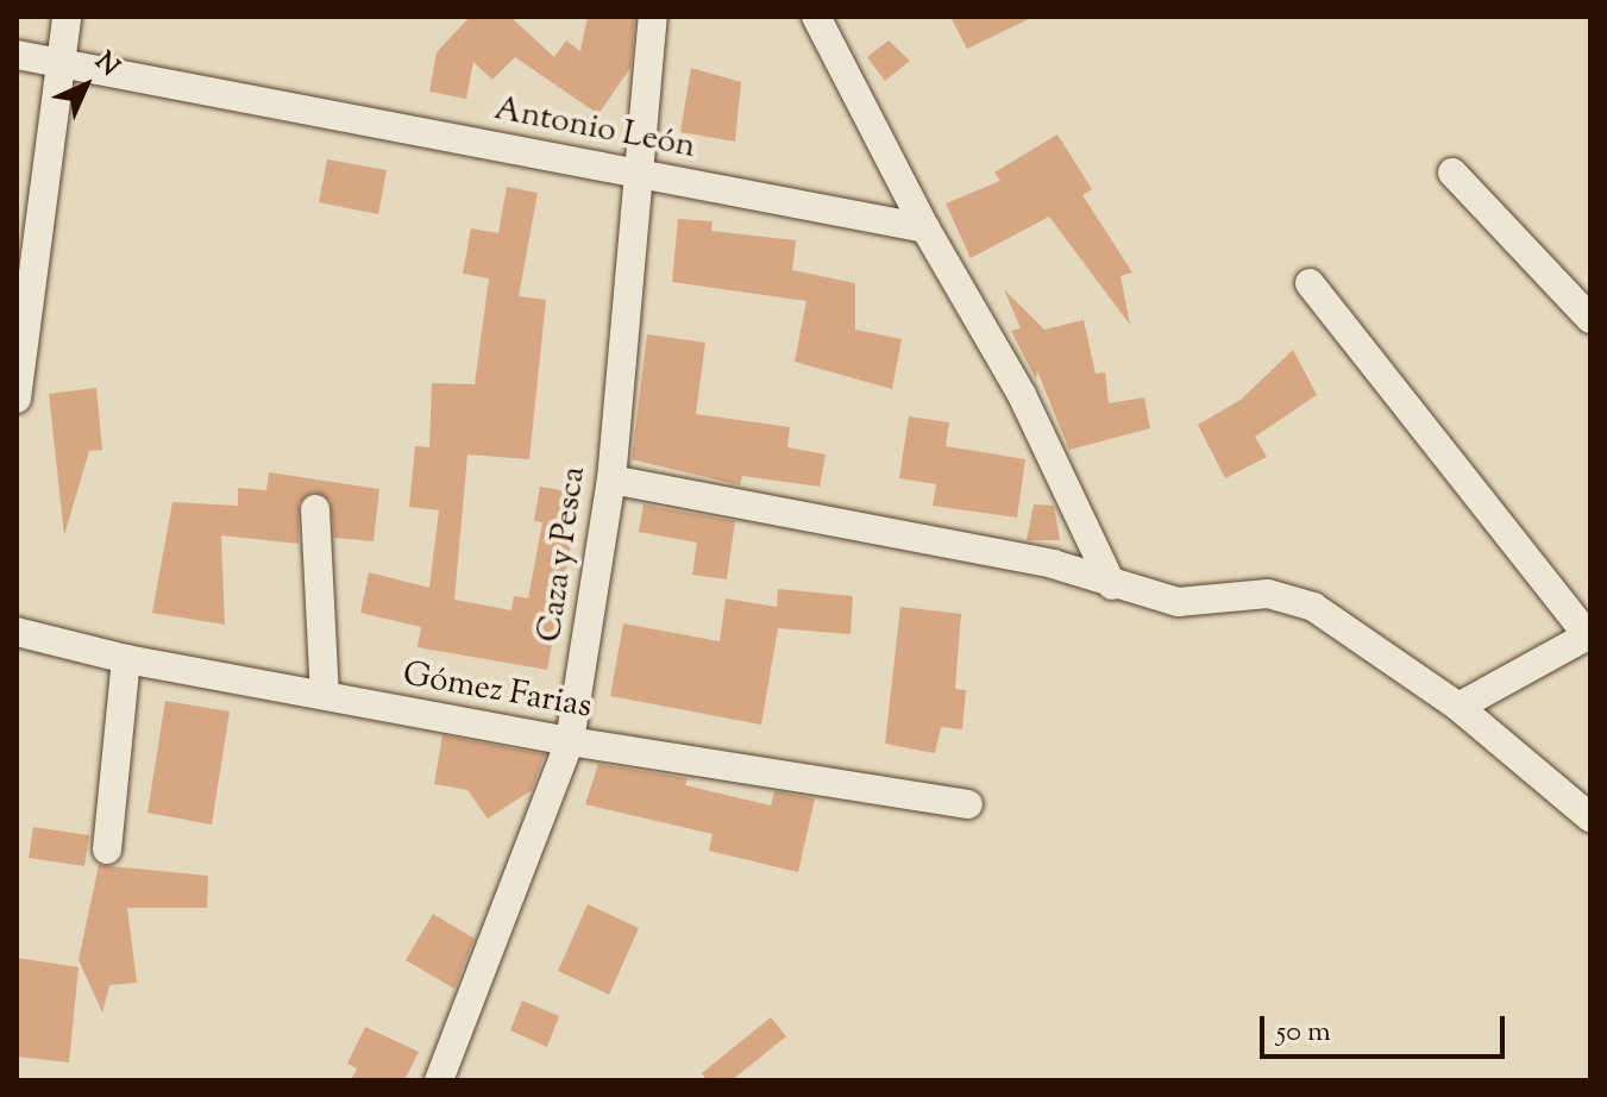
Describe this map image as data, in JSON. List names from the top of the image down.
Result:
{
  "streets": {
    "street": ["Antonio León", "Caza y Pesca", "Gómez Farias"]
  },
  "crossings": [
    ["Antonio León", "Caza y Pesca"],
    ["Caza y Pesca", "Gómez Farias"]
  ],
  "scale_bar": "50 m",
  "north": "top right"
}
